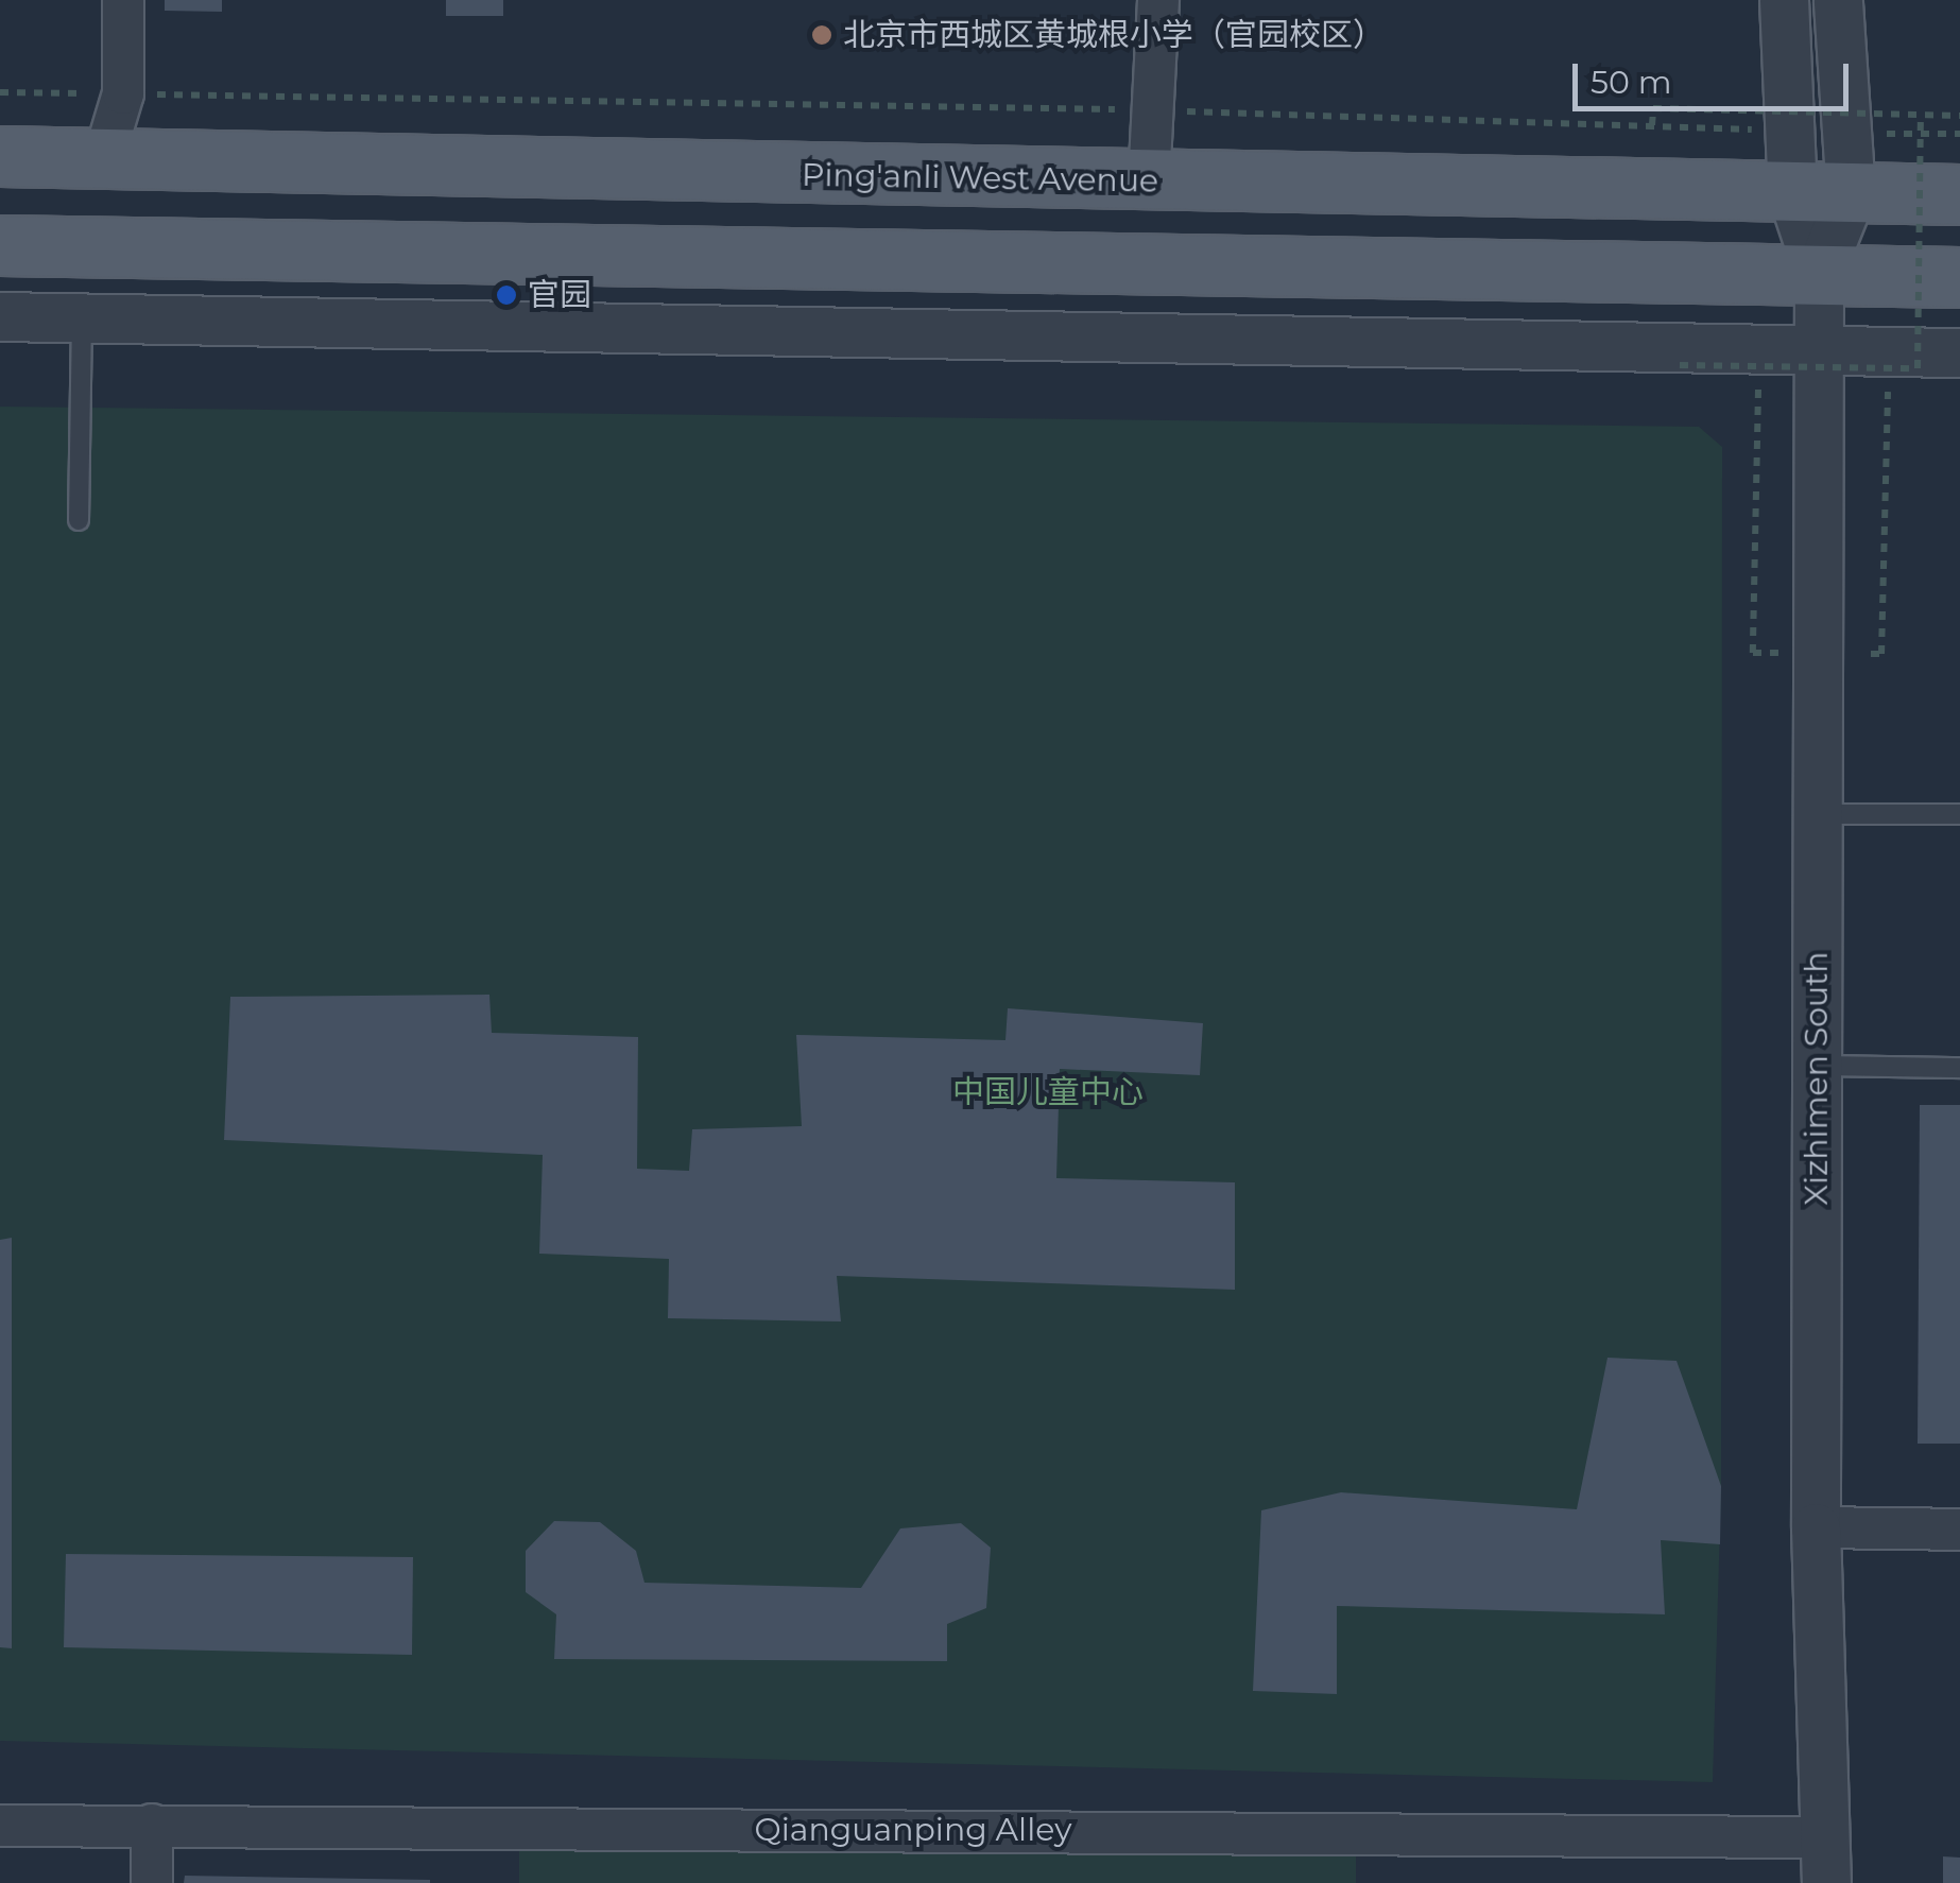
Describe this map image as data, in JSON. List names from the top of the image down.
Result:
{
  "streets": {
    "main road": ["Ping'anli West Avenue"],
    "street": ["Xizhimen South", "Qianguanping Alley"]
  },
  "crossings": [
    ["Xizhimen South", "Qianguanping Alley"]
  ],
  "parks": ["中国儿童中心"],
  "places": ["北京市西城区黄城根小学（官园校区）", "官园"],
  "scale_bar": "50 m"
}
